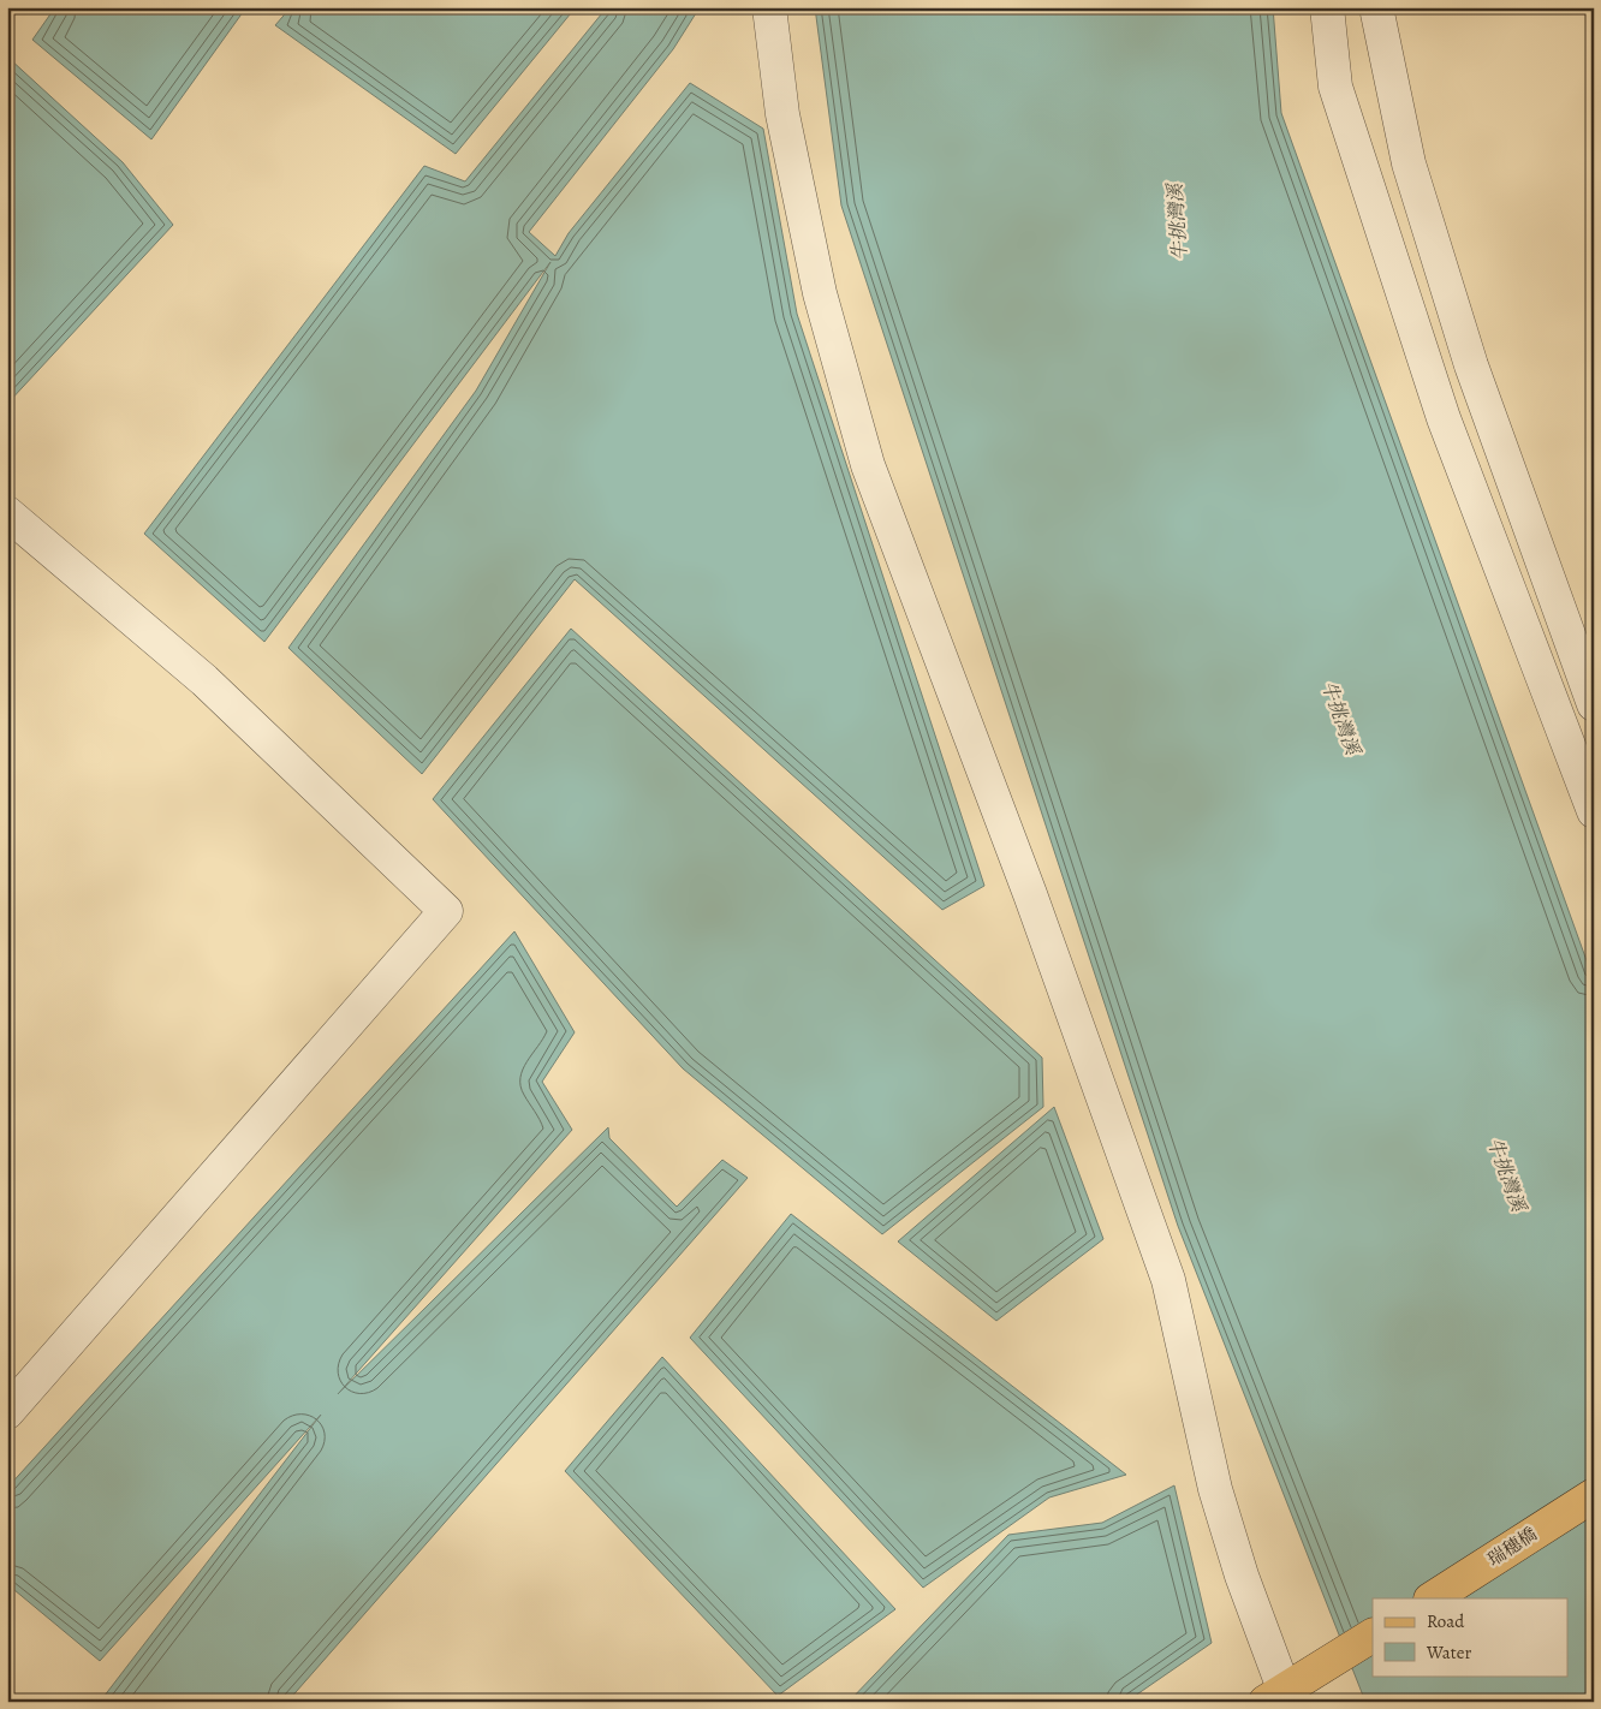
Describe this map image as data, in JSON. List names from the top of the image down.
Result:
{
  "streets": {
    "main road": ["瑞穗橋"]
  },
  "water": ["牛挑灣溪"],
  "legend": ["Road", "Water"]
}
